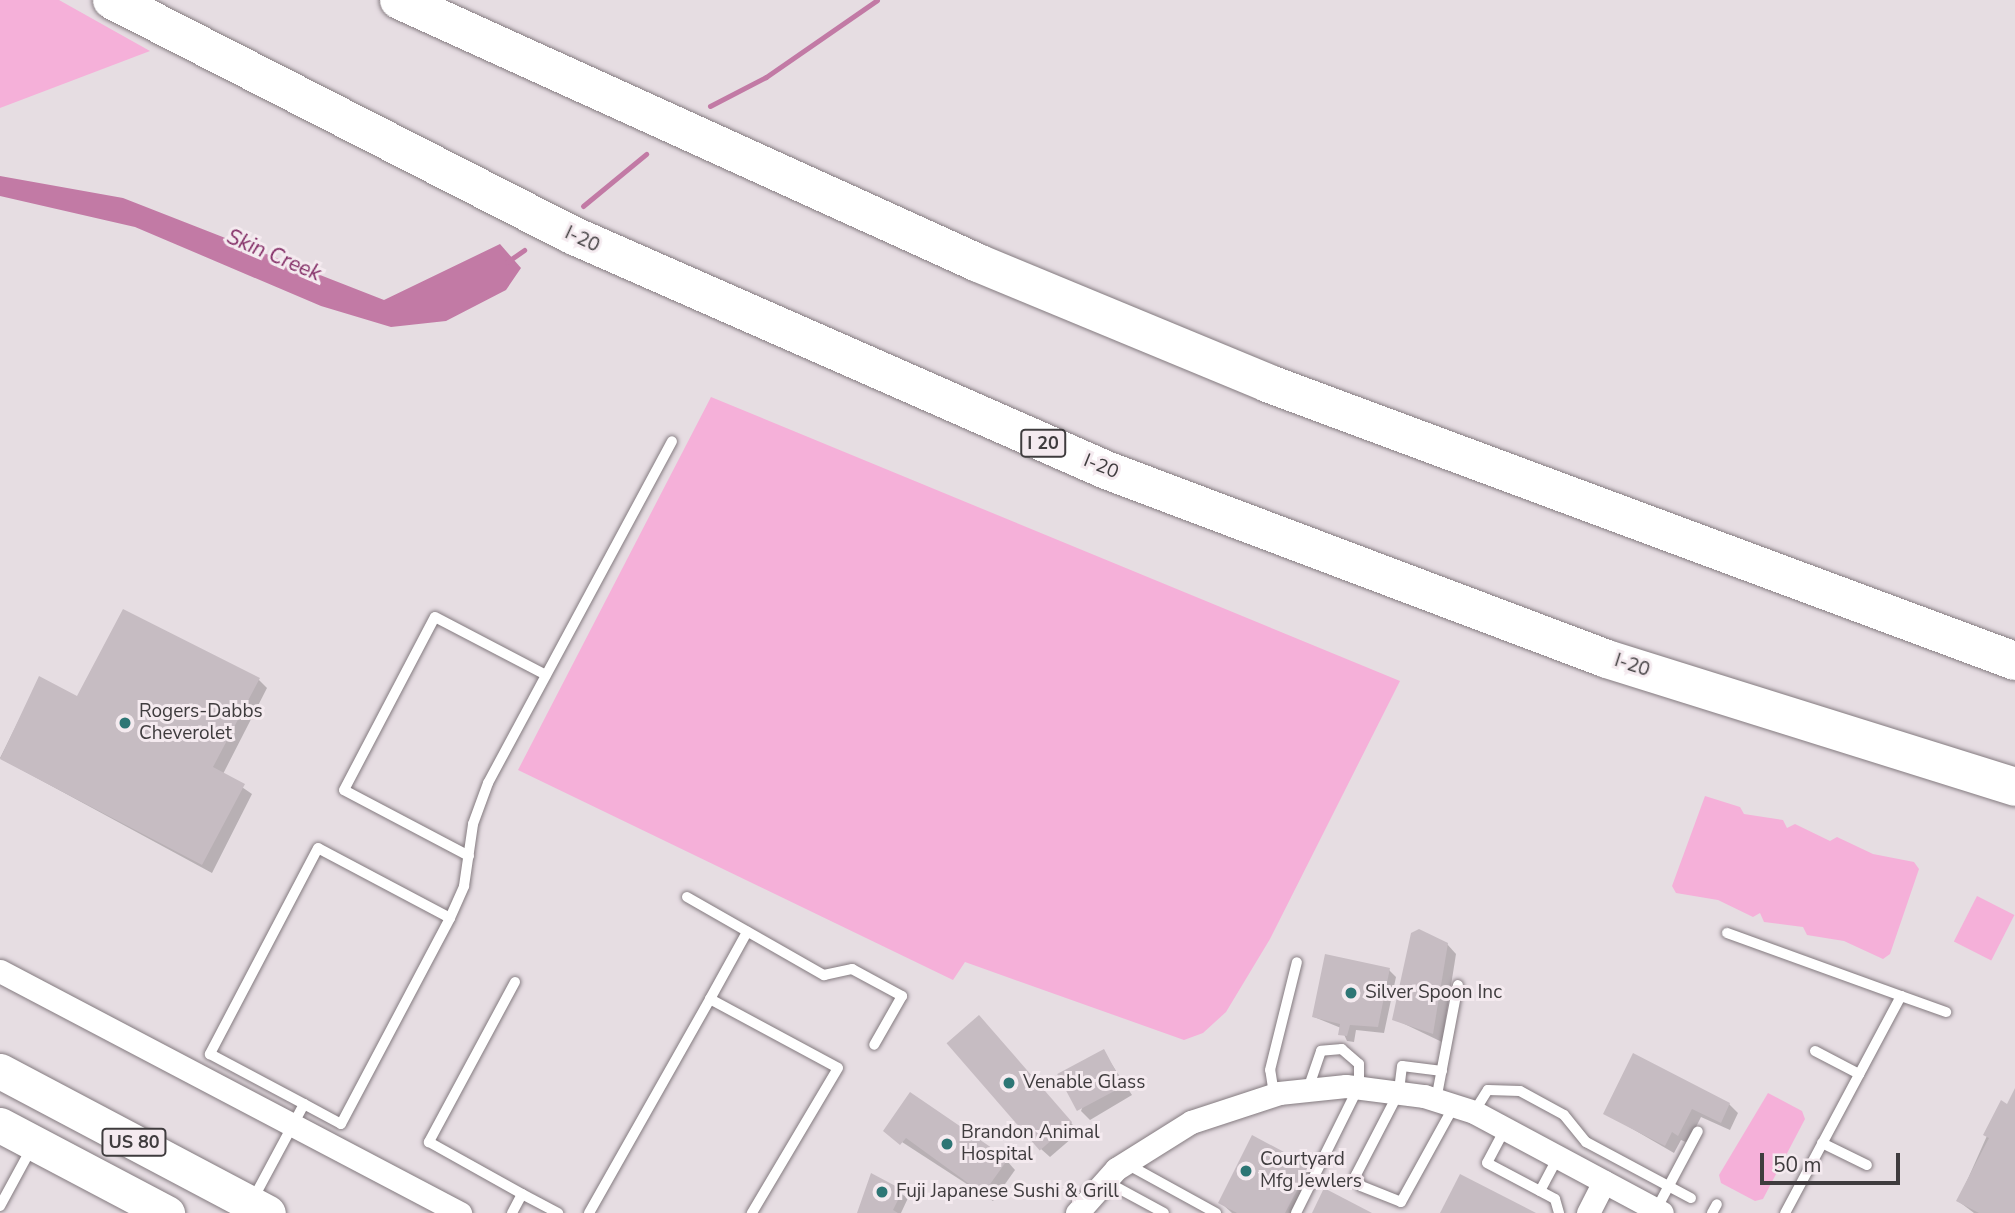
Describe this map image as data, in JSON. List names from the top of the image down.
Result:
{
  "streets": {
    "highway": ["I-20", "I 20"],
    "main road": ["US 80"]
  },
  "water": ["Skin Creek"],
  "places": [
    "Rogers-Dabbs Cheverolet",
    "Silver Spoon Inc",
    "Venable Glass",
    "Brandon Animal Hospital",
    "Courtyard Mfg Jewlers",
    "Fuji Japanese Sushi & Grill"
  ],
  "scale_bar": "50 m"
}
